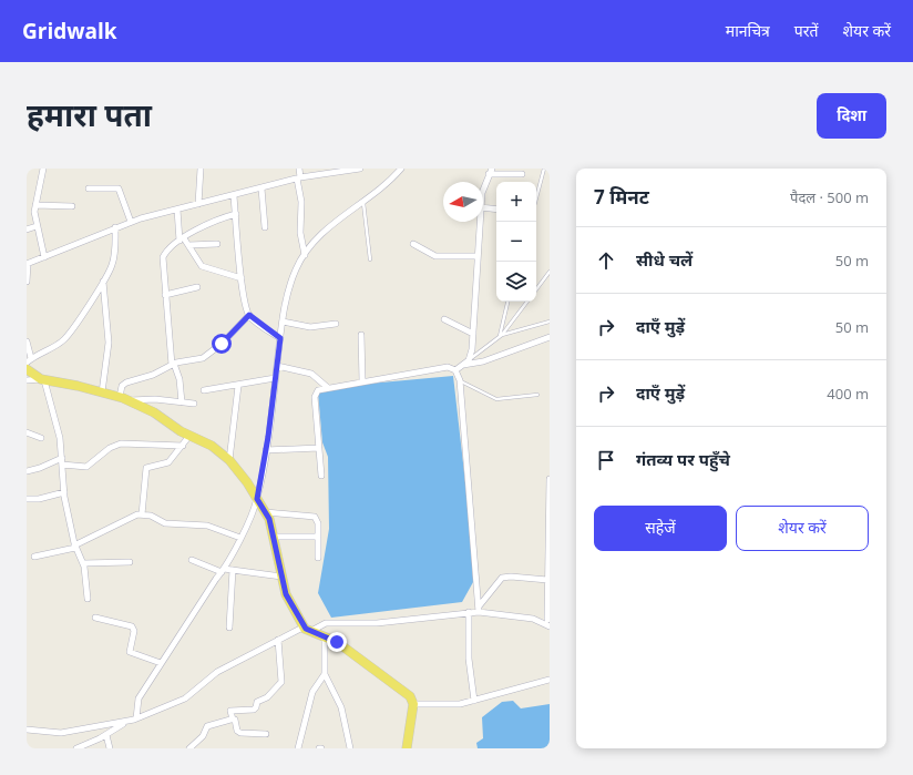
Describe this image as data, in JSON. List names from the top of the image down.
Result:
{
  "north": "left",
  "page": {
    "header": "Gridwalk",
    "nav": ["मानचित्र", "परतें", "शेयर करें"],
    "title": "हमारा पता",
    "buttons": [
      "दिशा",
      ["सहेजें", "शेयर करें"]
    ],
    "heading": ["7 मिनट", "पैदल · 500 m"],
    "map_buttons": ["+", "−"],
    "list": [
      ["सीधे चलें", "50 m"],
      ["दाएँ मुड़ें", "50 m"],
      ["दाएँ मुड़ें", "400 m"],
      "गंतव्य पर पहुँचे"
    ]
  }
}
